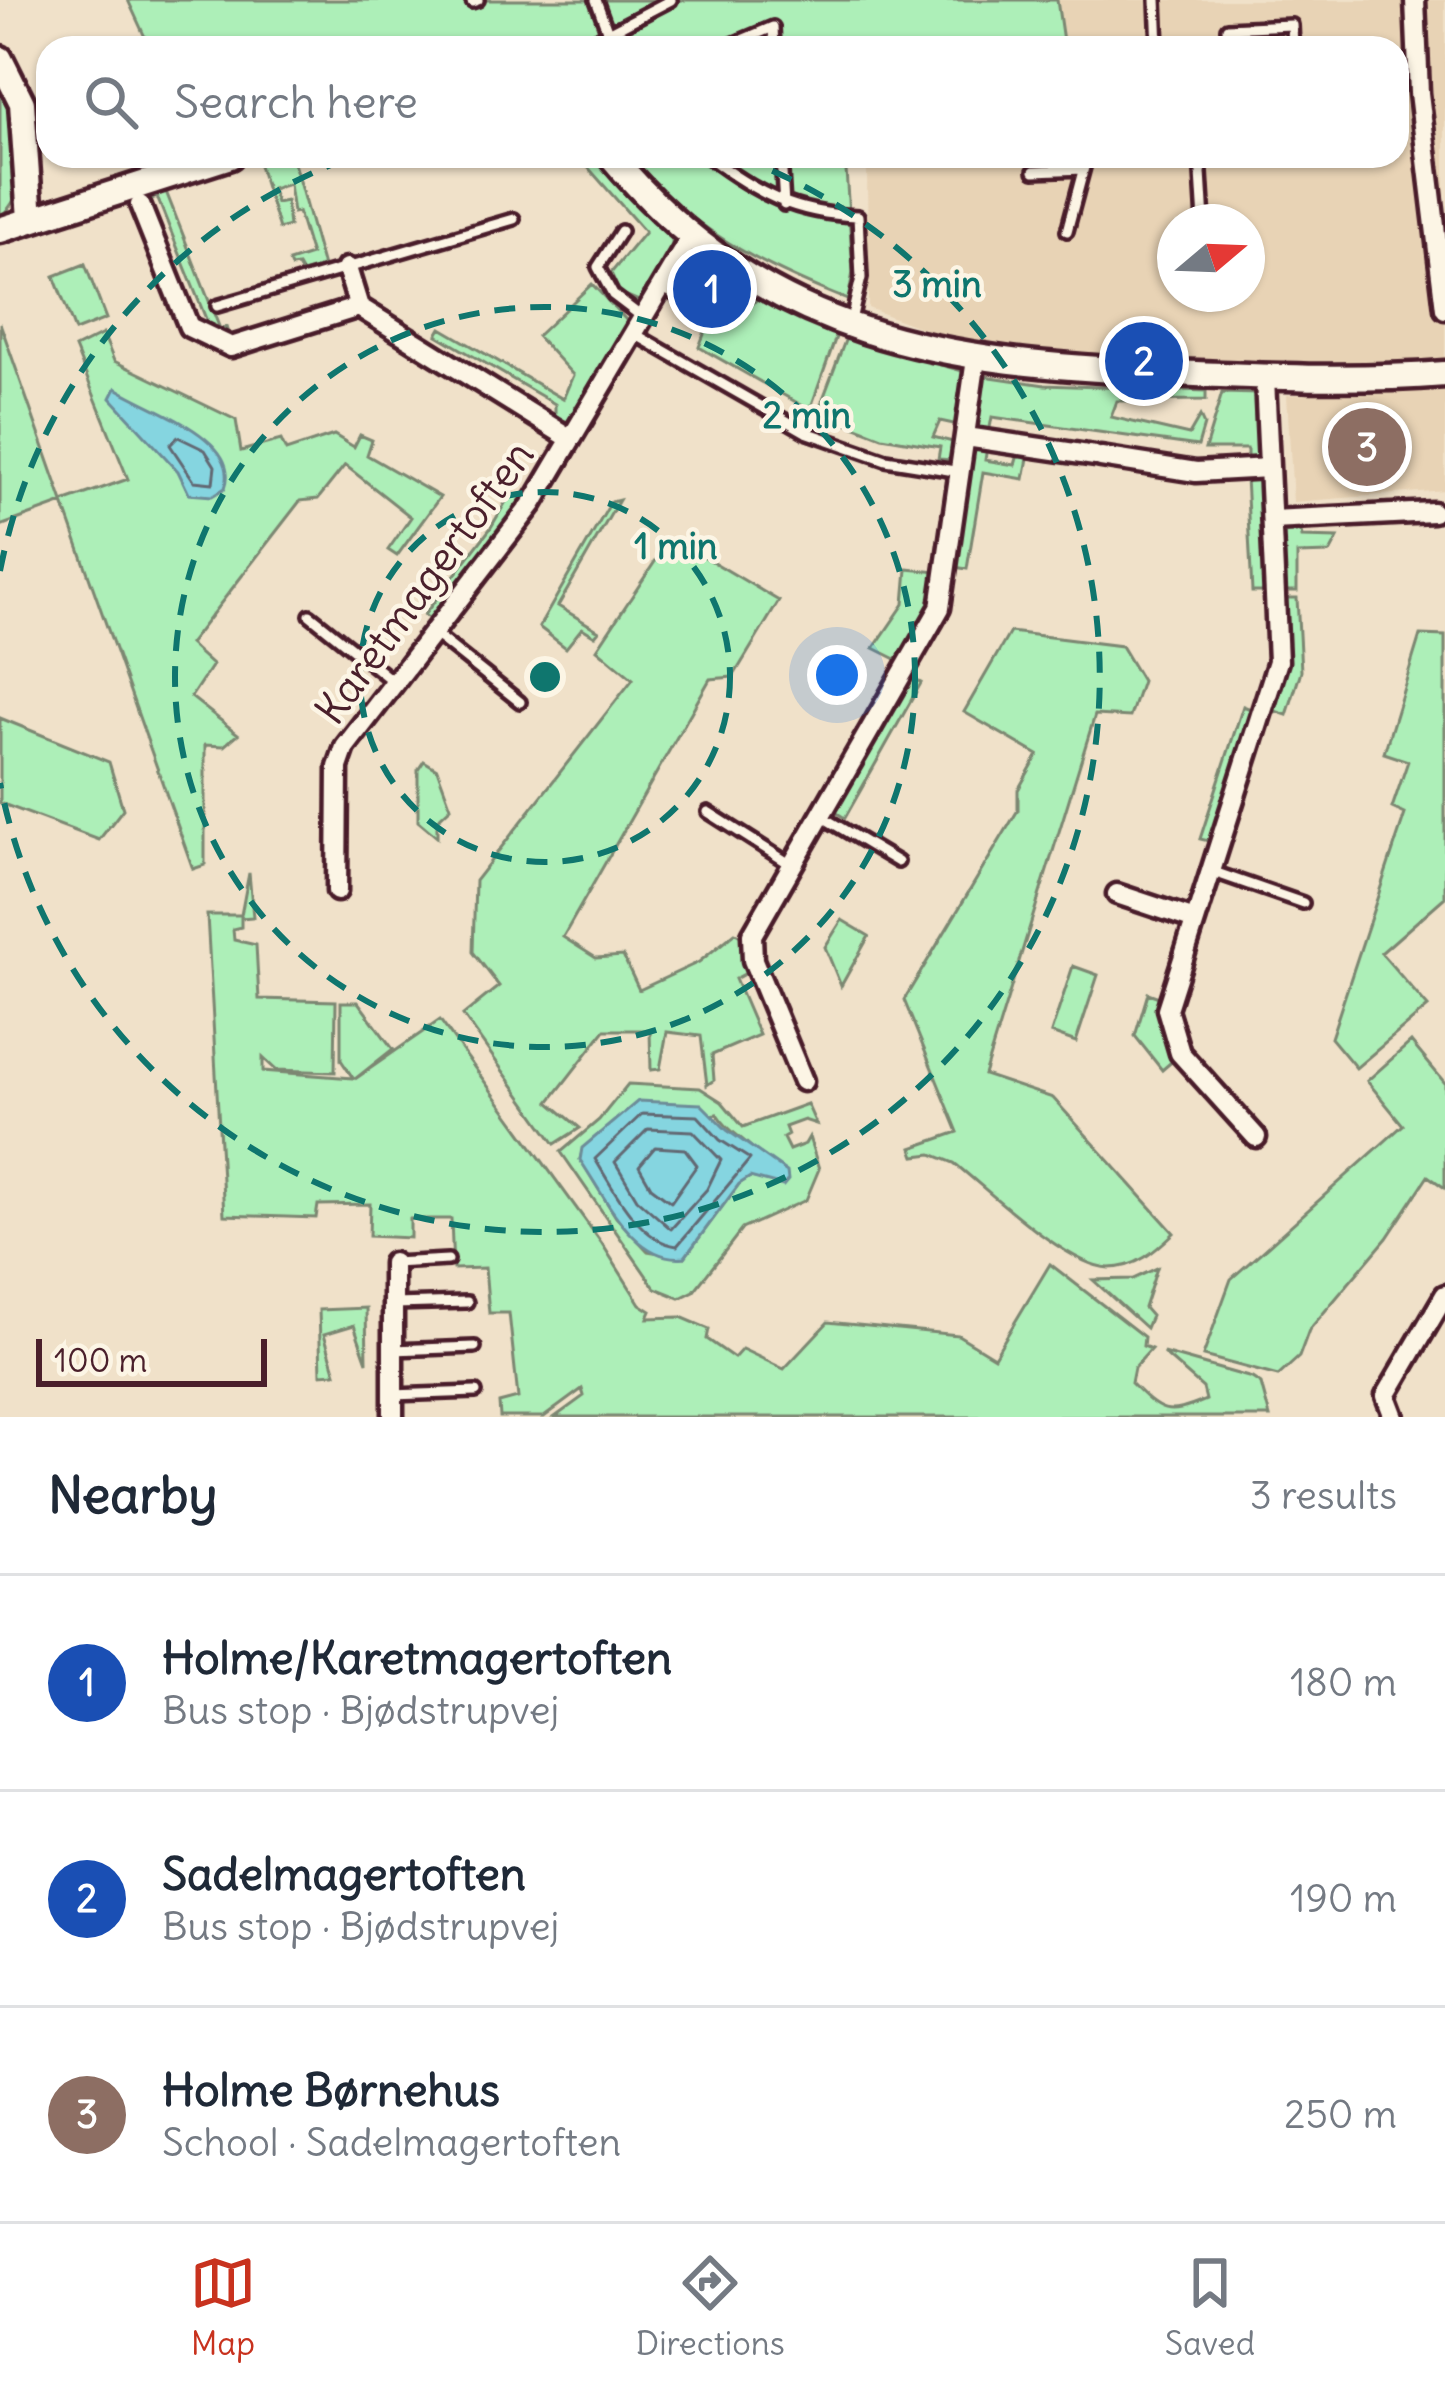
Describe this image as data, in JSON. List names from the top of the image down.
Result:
{
  "streets": {
    "street": ["Karetmagertoften"]
  },
  "scale_bar": "100 m",
  "north": "right",
  "page": {
    "search": "Search here",
    "pins": ["1", "2", "3"],
    "scale": "100 m",
    "heading": ["Nearby", "3 results"],
    "list": [
      {
        "mark": "1",
        "name": "Holme/Karetmagertoften",
        "note": "Bus stop · Bjødstrupvej",
        "value": "180 m"
      },
      {
        "mark": "2",
        "name": "Sadelmagertoften",
        "note": "Bus stop · Bjødstrupvej",
        "value": "190 m"
      },
      {
        "mark": "3",
        "name": "Holme Børnehus",
        "note": "School · Sadelmagertoften",
        "value": "250 m"
      }
    ],
    "nav": ["Map", "Directions", "Saved"]
  },
  "rings": ["3 min", "2 min", "1 min"]
}
